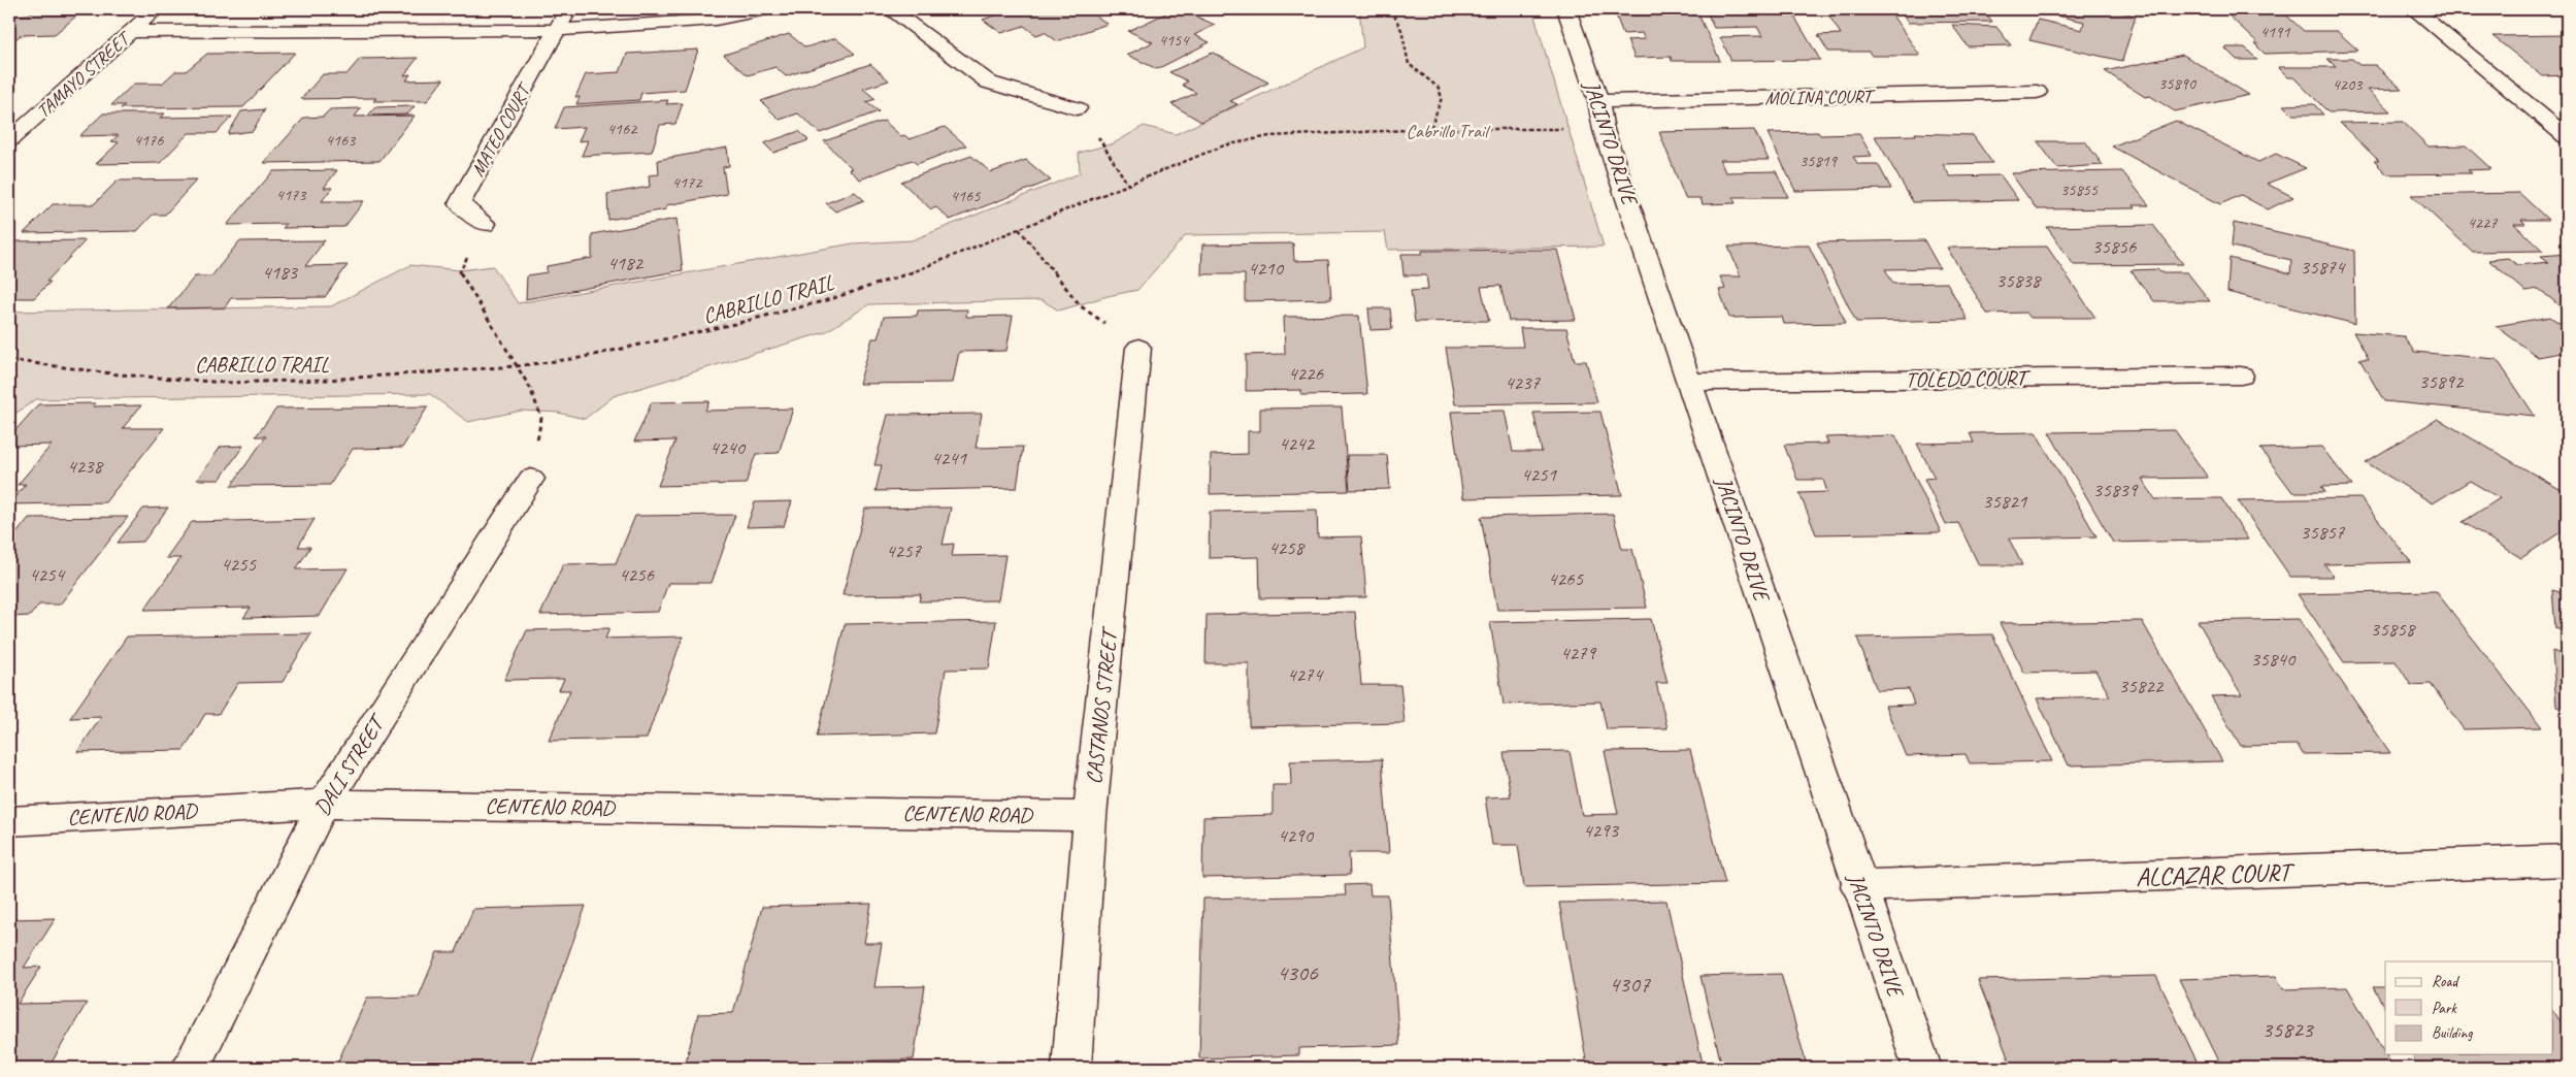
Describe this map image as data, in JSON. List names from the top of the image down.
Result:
{
  "streets": {
    "street": [
      "TAMAYO STREET",
      "MOLINA COURT",
      "MATEO COURT",
      "JACINTO DRIVE",
      "TOLEDO COURT",
      "CASTANOS STREET",
      "DALI STREET",
      "CENTENO ROAD",
      "ALCAZAR COURT"
    ],
    "path": ["CABRILLO TRAIL"]
  },
  "crossings": [
    ["MOLINA COURT", "JACINTO DRIVE"],
    ["JACINTO DRIVE", "CABRILLO TRAIL"],
    ["JACINTO DRIVE", "TOLEDO COURT"],
    ["JACINTO DRIVE", "ALCAZAR COURT"],
    ["CASTANOS STREET", "CENTENO ROAD"],
    ["DALI STREET", "CENTENO ROAD"]
  ],
  "parks": ["Cabrillo Trail"],
  "house_numbers": [
    "4191",
    "4154",
    "35890",
    "4203",
    "4162",
    "4176",
    "4163",
    "35819",
    "4172",
    "35855",
    "4173",
    "4165",
    "4227",
    "35856",
    "4182",
    "35874",
    "4210",
    "4183",
    "35838",
    "4226",
    "35892",
    "4237",
    "4242",
    "4240",
    "4241",
    "4238",
    "4251",
    "35839",
    "35821",
    "35857",
    "4258",
    "4257",
    "4255",
    "4254",
    "4256",
    "4265",
    "35858",
    "4279",
    "35840",
    "4274",
    "35822",
    "4293",
    "4290",
    "4306",
    "4307",
    "35823"
  ],
  "legend": ["Road", "Park", "Building"]
}
